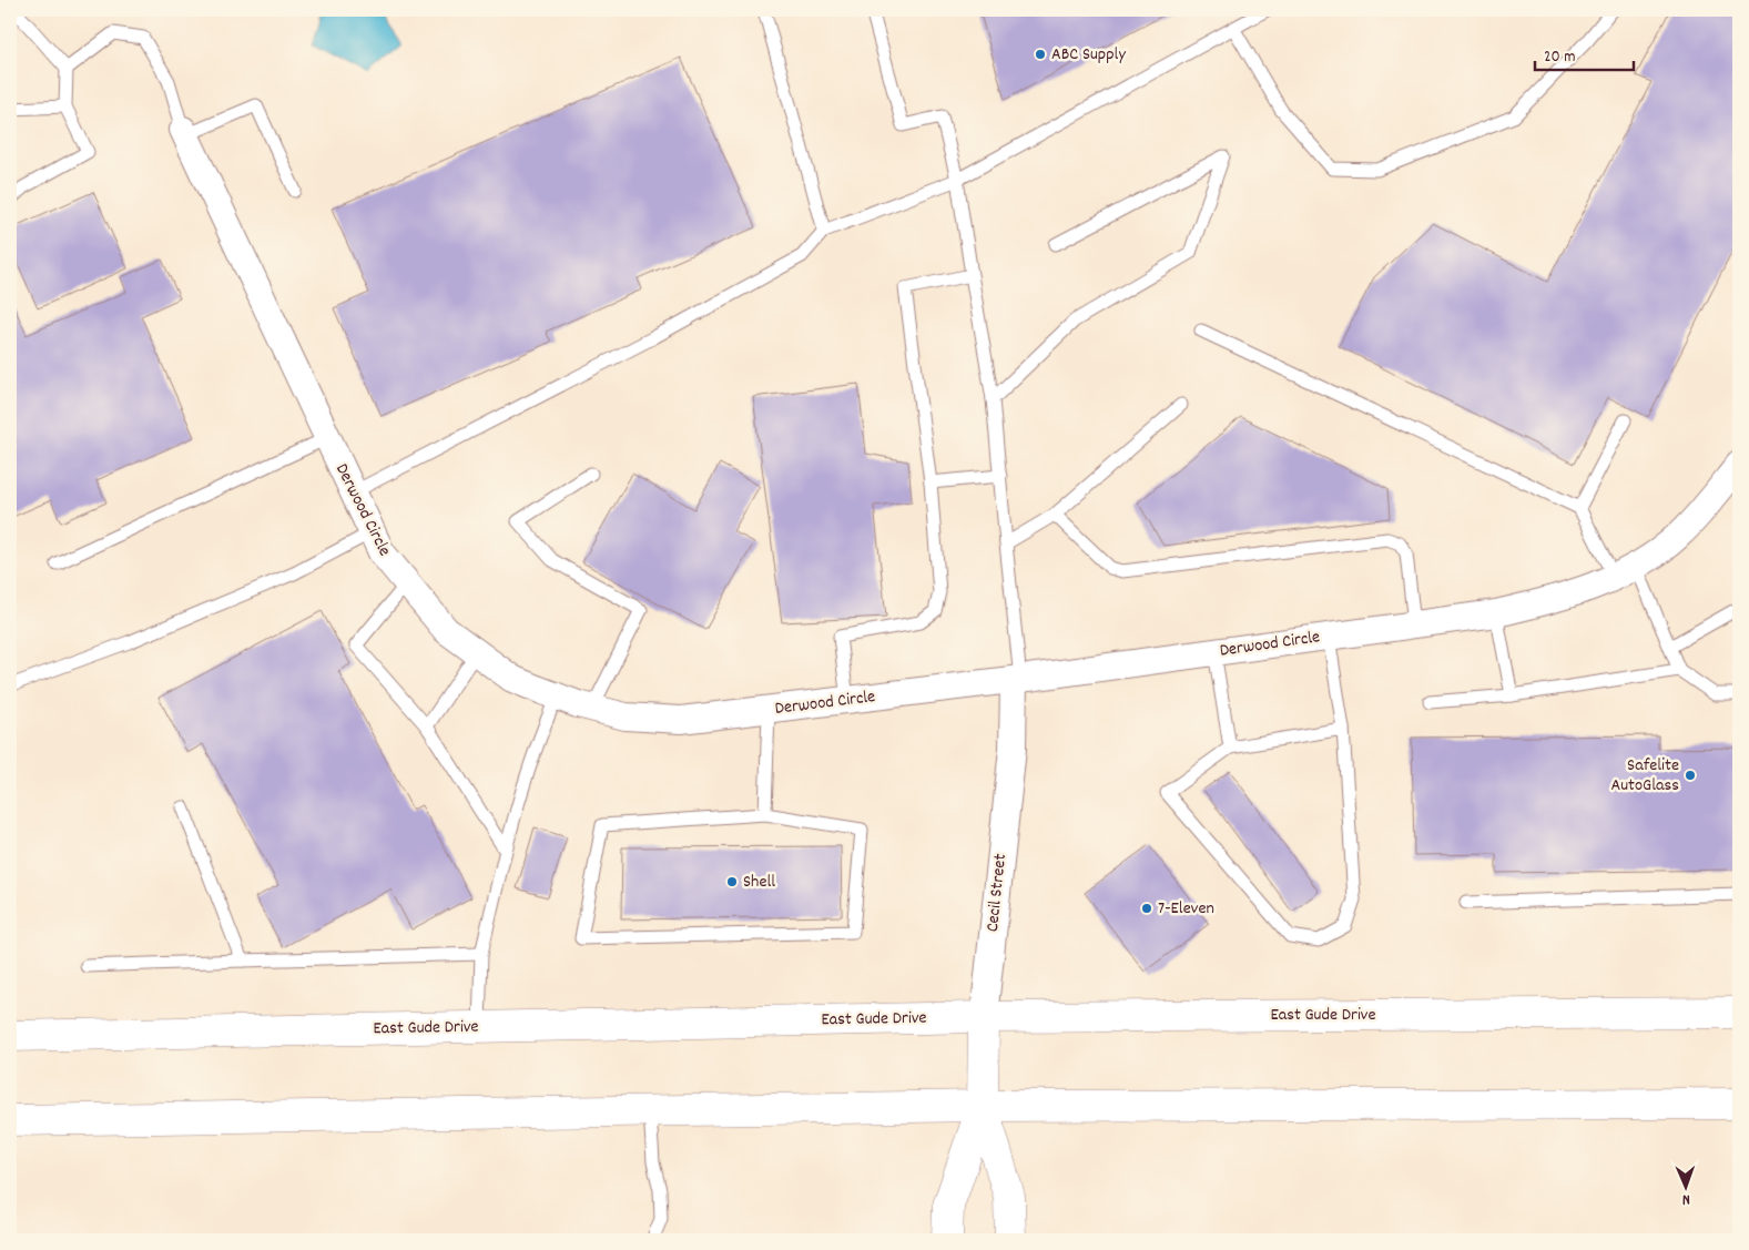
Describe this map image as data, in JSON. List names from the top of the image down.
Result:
{
  "streets": {
    "main road": ["Cecil Street", "East Gude Drive"],
    "street": ["Derwood Circle"]
  },
  "crossings": [
    ["Derwood Circle", "Cecil Street"],
    ["Cecil Street", "East Gude Drive"]
  ],
  "places": [
    "ABC Supply",
    "Safelite AutoGlass",
    "Shell",
    "7-Eleven"
  ],
  "scale_bar": "20 m",
  "north": "bottom"
}
